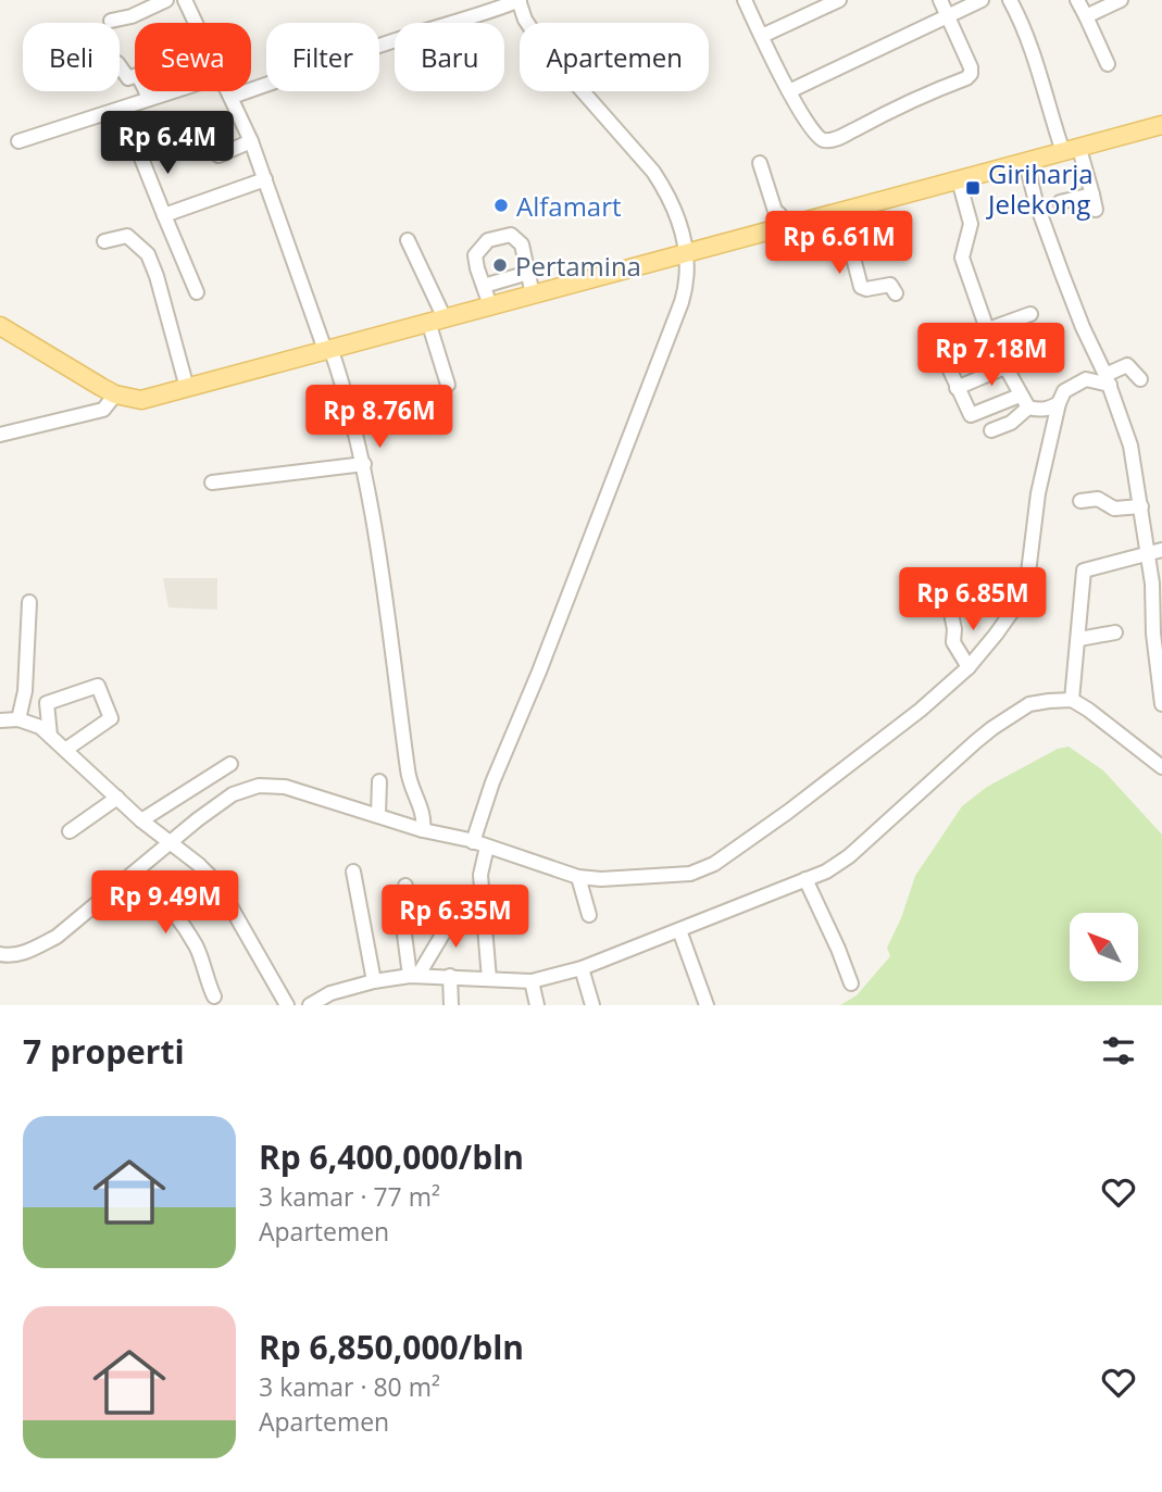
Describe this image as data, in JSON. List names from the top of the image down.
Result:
{
  "places": {
    "transit": ["Giriharja Jelekong"],
    "other": ["Alfamart", "Pertamina"]
  },
  "north": "top left",
  "page": {
    "chip": [
      "Beli",
      "Sewa",
      "Filter",
      "Baru",
      "Apartemen"
    ],
    "price": [
      "Rp 6.4M",
      "Rp 6.61M",
      "Rp 7.18M",
      "Rp 8.76M",
      "Rp 6.85M",
      "Rp 9.49M",
      "Rp 6.35M"
    ],
    "heading": "7 properti",
    "list": [
      {
        "name": "Rp 6,400,000/bln",
        "note": "3 kamar · 77 m² · Apartemen"
      },
      {
        "name": "Rp 6,850,000/bln",
        "note": "3 kamar · 80 m² · Apartemen"
      }
    ]
  }
}
